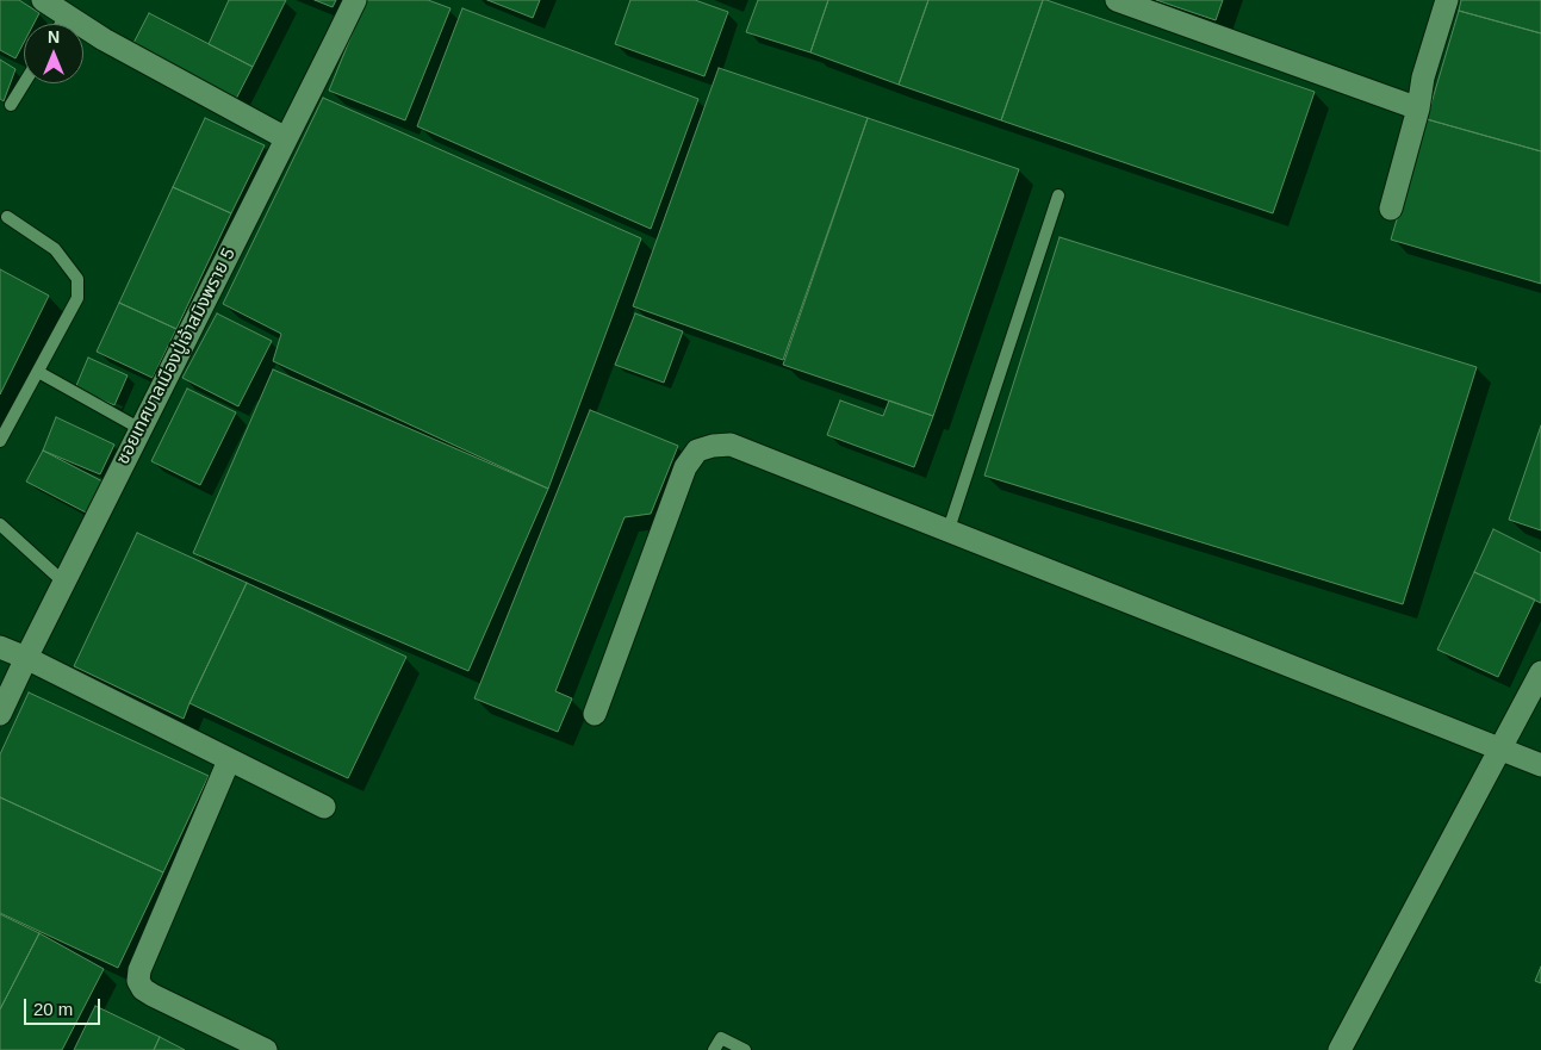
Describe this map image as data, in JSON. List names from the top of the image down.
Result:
{
  "streets": {
    "street": ["ซอยเทศบาลเมืองปู่เจ้าสมิงพราย 5"]
  },
  "scale_bar": "20 m",
  "north": "top"
}
